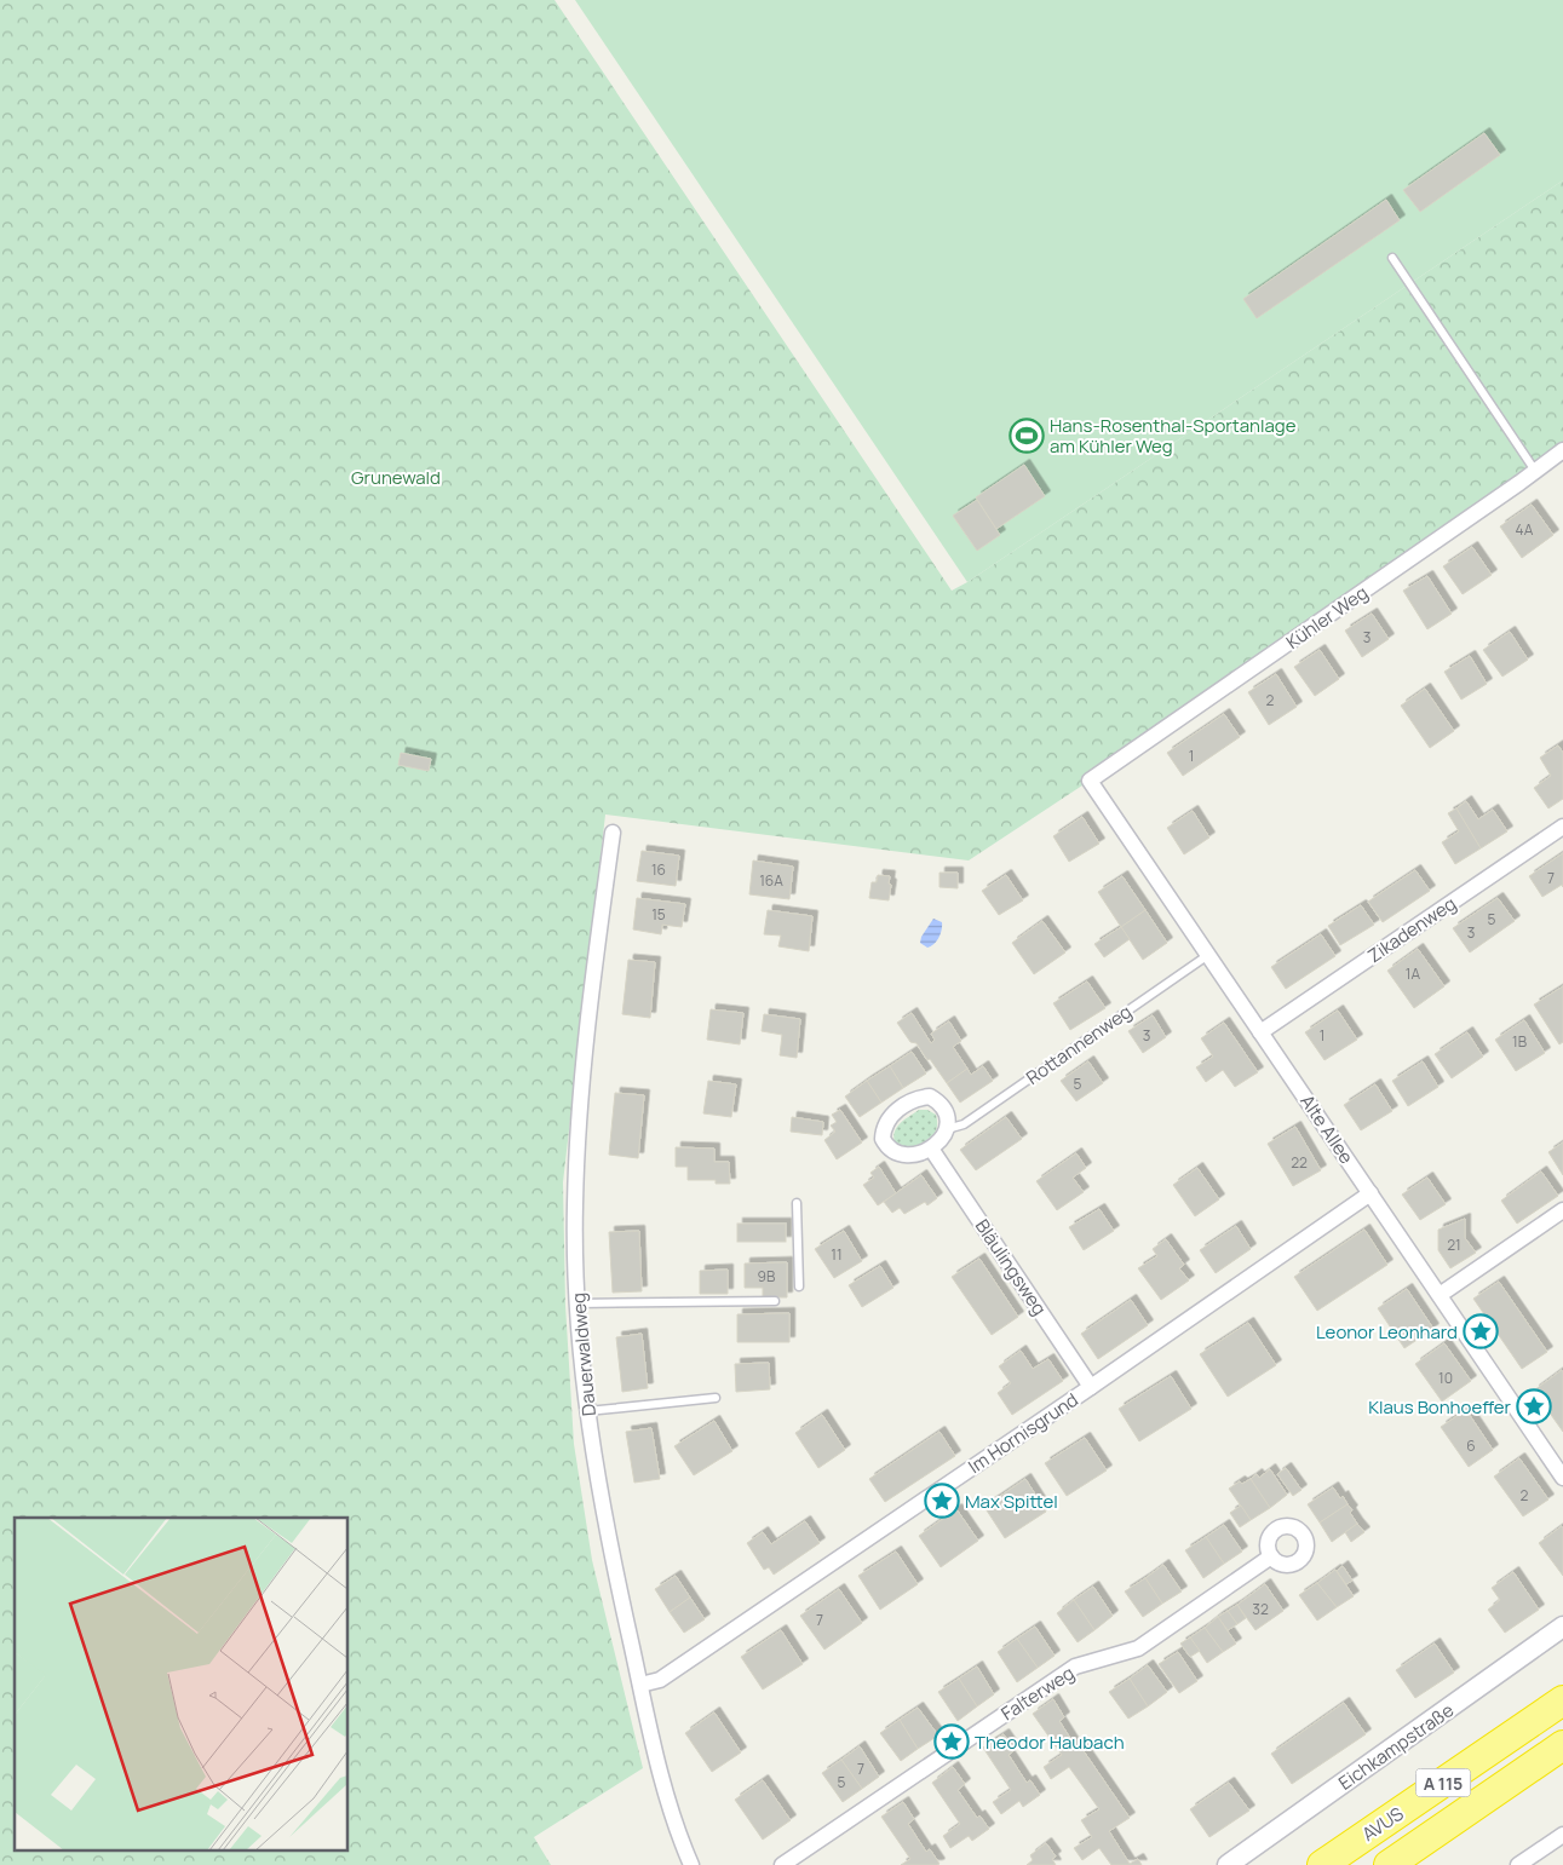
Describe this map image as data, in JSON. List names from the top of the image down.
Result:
{
  "streets": {
    "highway": ["A 115", "AVUS"],
    "street": [
      "Kühler Weg",
      "Zikadenweg",
      "Alte Allee",
      "Bläulingsweg",
      "Dauerwaldweg",
      "Im Hornisgrund",
      "Falterweg",
      "Eichkampstraße"
    ],
    "lane": ["Rottannenweg"]
  },
  "crossings": [
    ["Kühler Weg", "Alte Allee"],
    ["Zikadenweg", "Alte Allee"],
    ["Rottannenweg", "Alte Allee"],
    ["Rottannenweg", "Bläulingsweg"],
    ["Alte Allee", "Im Hornisgrund"],
    ["Bläulingsweg", "Im Hornisgrund"],
    ["Dauerwaldweg", "Im Hornisgrund"]
  ],
  "parks": ["Grunewald"],
  "places": {
    "sports": ["Hans-Rosenthal-Sportanlage am Kühler Weg"],
    "place": [
      "Leonor Leonhard",
      "Klaus Bonhoeffer",
      "Max Spittel",
      "Theodor Haubach"
    ]
  },
  "house_numbers": [
    "4A",
    "3",
    "2",
    "1",
    "16",
    "7",
    "16A",
    "15",
    "5",
    "3",
    "1A",
    "3",
    "1",
    "1B",
    "5",
    "22",
    "21",
    "11",
    "9B",
    "10",
    "6",
    "2",
    "32",
    "7",
    "7",
    "5"
  ]
}
